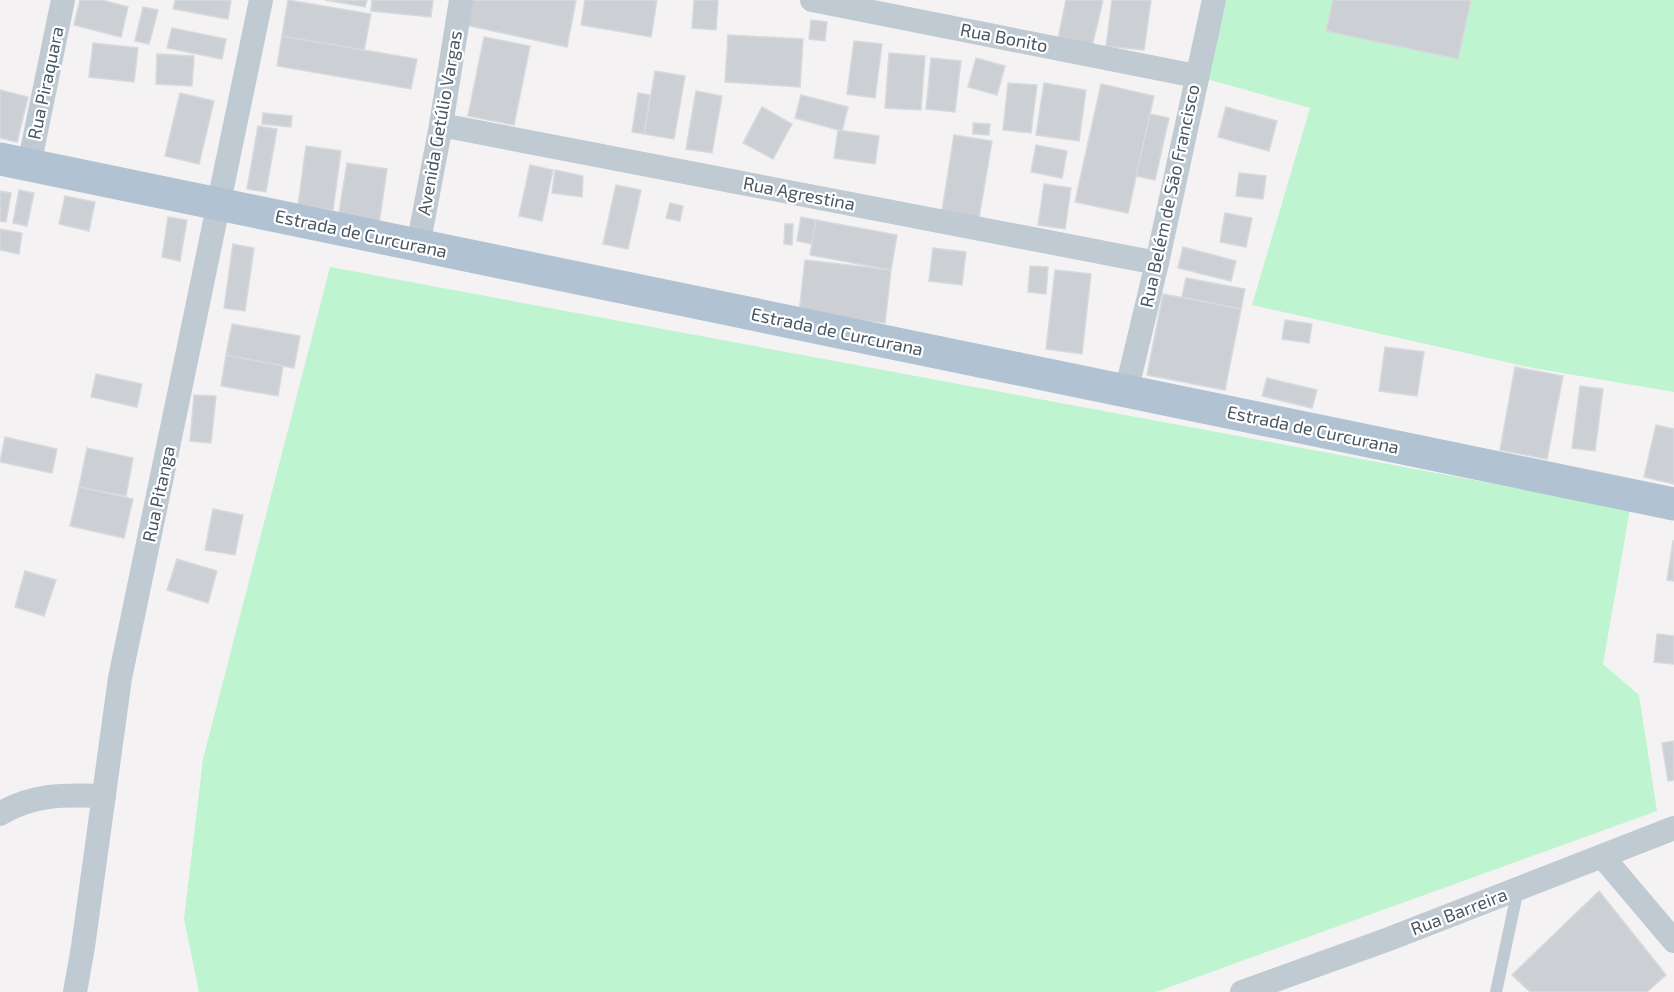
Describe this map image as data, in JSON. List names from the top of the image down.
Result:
{
  "streets": {
    "main road": ["Estrada de Curcurana"],
    "street": [
      "Rua Bonito",
      "Rua Piraquara",
      "Avenida Getúlio Vargas",
      "Rua Agrestina",
      "Rua Belém de São Francisco",
      "Rua Pitanga",
      "Rua Barreira"
    ]
  },
  "crossings": [
    ["Rua Bonito", "Rua Belém de São Francisco"],
    ["Rua Piraquara", "Estrada de Curcurana"],
    ["Avenida Getúlio Vargas", "Rua Agrestina"],
    ["Avenida Getúlio Vargas", "Estrada de Curcurana"],
    ["Rua Agrestina", "Rua Belém de São Francisco"],
    ["Rua Belém de São Francisco", "Estrada de Curcurana"],
    ["Estrada de Curcurana", "Rua Pitanga"]
  ]
}
